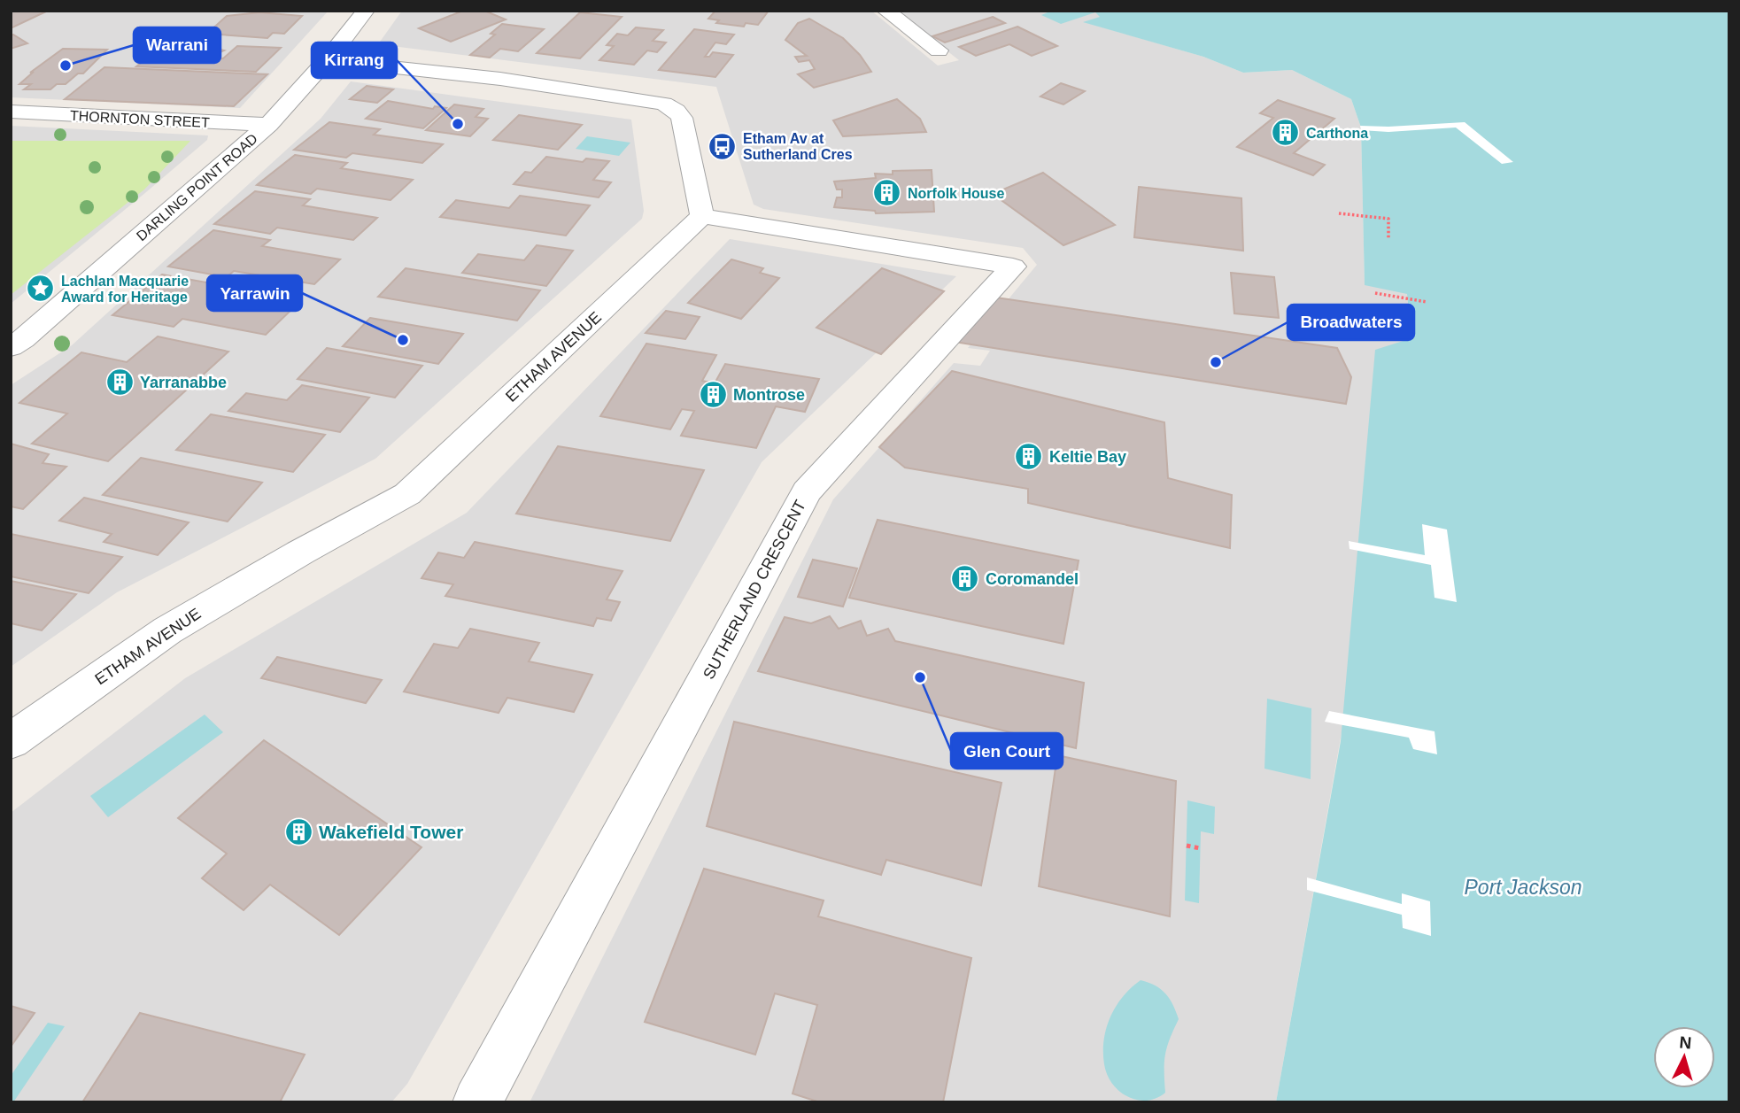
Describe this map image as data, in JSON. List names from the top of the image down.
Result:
{
  "streets": {
    "street": [
      "THORNTON STREET",
      "DARLING POINT ROAD",
      "ETHAM AVENUE",
      "SUTHERLAND CRESCENT"
    ]
  },
  "crossings": [
    ["THORNTON STREET", "DARLING POINT ROAD"],
    ["ETHAM AVENUE", "SUTHERLAND CRESCENT"]
  ],
  "water": ["Port Jackson"],
  "places": {
    "other": [
      "Warrani",
      "Kirrang",
      "Yarrawin",
      "Broadwaters",
      "Glen Court"
    ],
    "building": [
      "Carthona",
      "Norfolk House",
      "Yarranabbe",
      "Montrose",
      "Keltie Bay",
      "Coromandel",
      "Wakefield Tower"
    ],
    "bus stop": ["Etham Av at Sutherland Cres"],
    "place": ["Lachlan Macquarie Award for Heritage"]
  },
  "north": "top"
}
